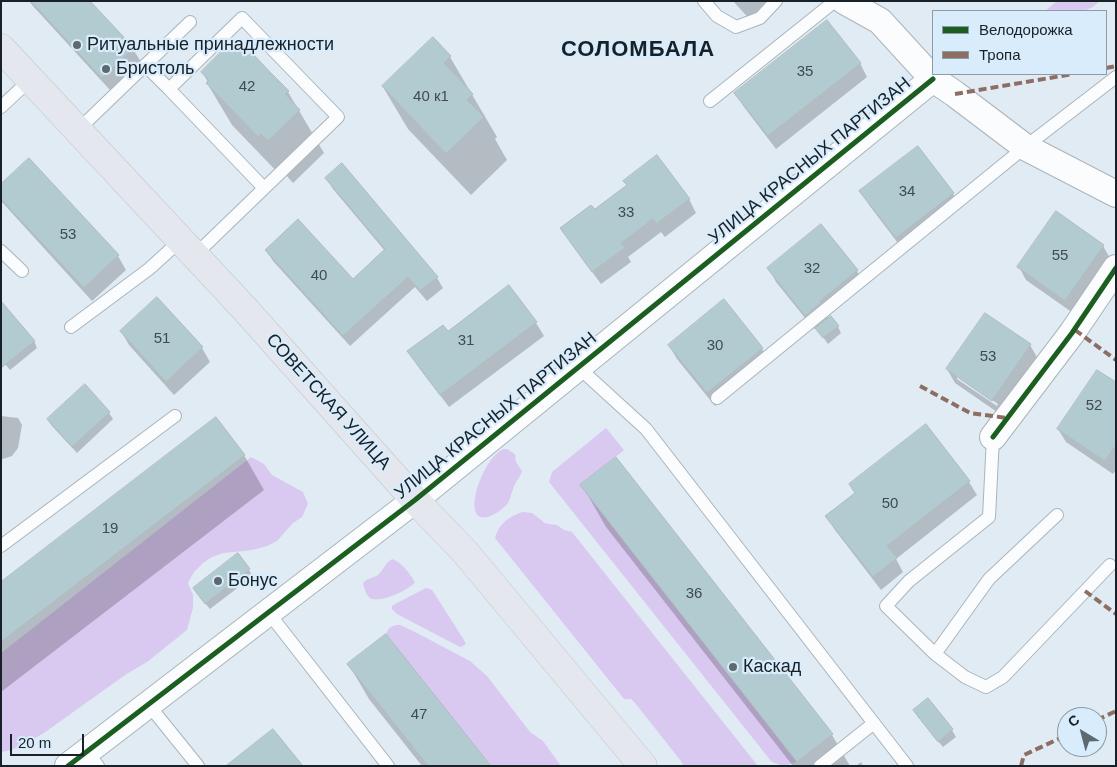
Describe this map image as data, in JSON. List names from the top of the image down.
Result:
{
  "streets": {
    "main road": ["СОВЕТСКАЯ УЛИЦА"],
    "street": ["УЛИЦА КРАСНЫХ ПАРТИЗАН"]
  },
  "crossings": [
    ["УЛИЦА КРАСНЫХ ПАРТИЗАН", "СОВЕТСКАЯ УЛИЦА"]
  ],
  "districts": ["СОЛОМБАЛА"],
  "places": [
    "Ритуальные принадлежности",
    "Бристоль",
    "Бонус",
    "Каскад"
  ],
  "house_numbers": [
    "35",
    "42",
    "40 к1",
    "34",
    "33",
    "53",
    "55",
    "32",
    "40",
    "51",
    "31",
    "30",
    "53",
    "52",
    "50",
    "19",
    "36",
    "47"
  ],
  "legend": ["Велодорожка", "Тропа"],
  "scale_bar": "20 m",
  "north": "top left"
}
